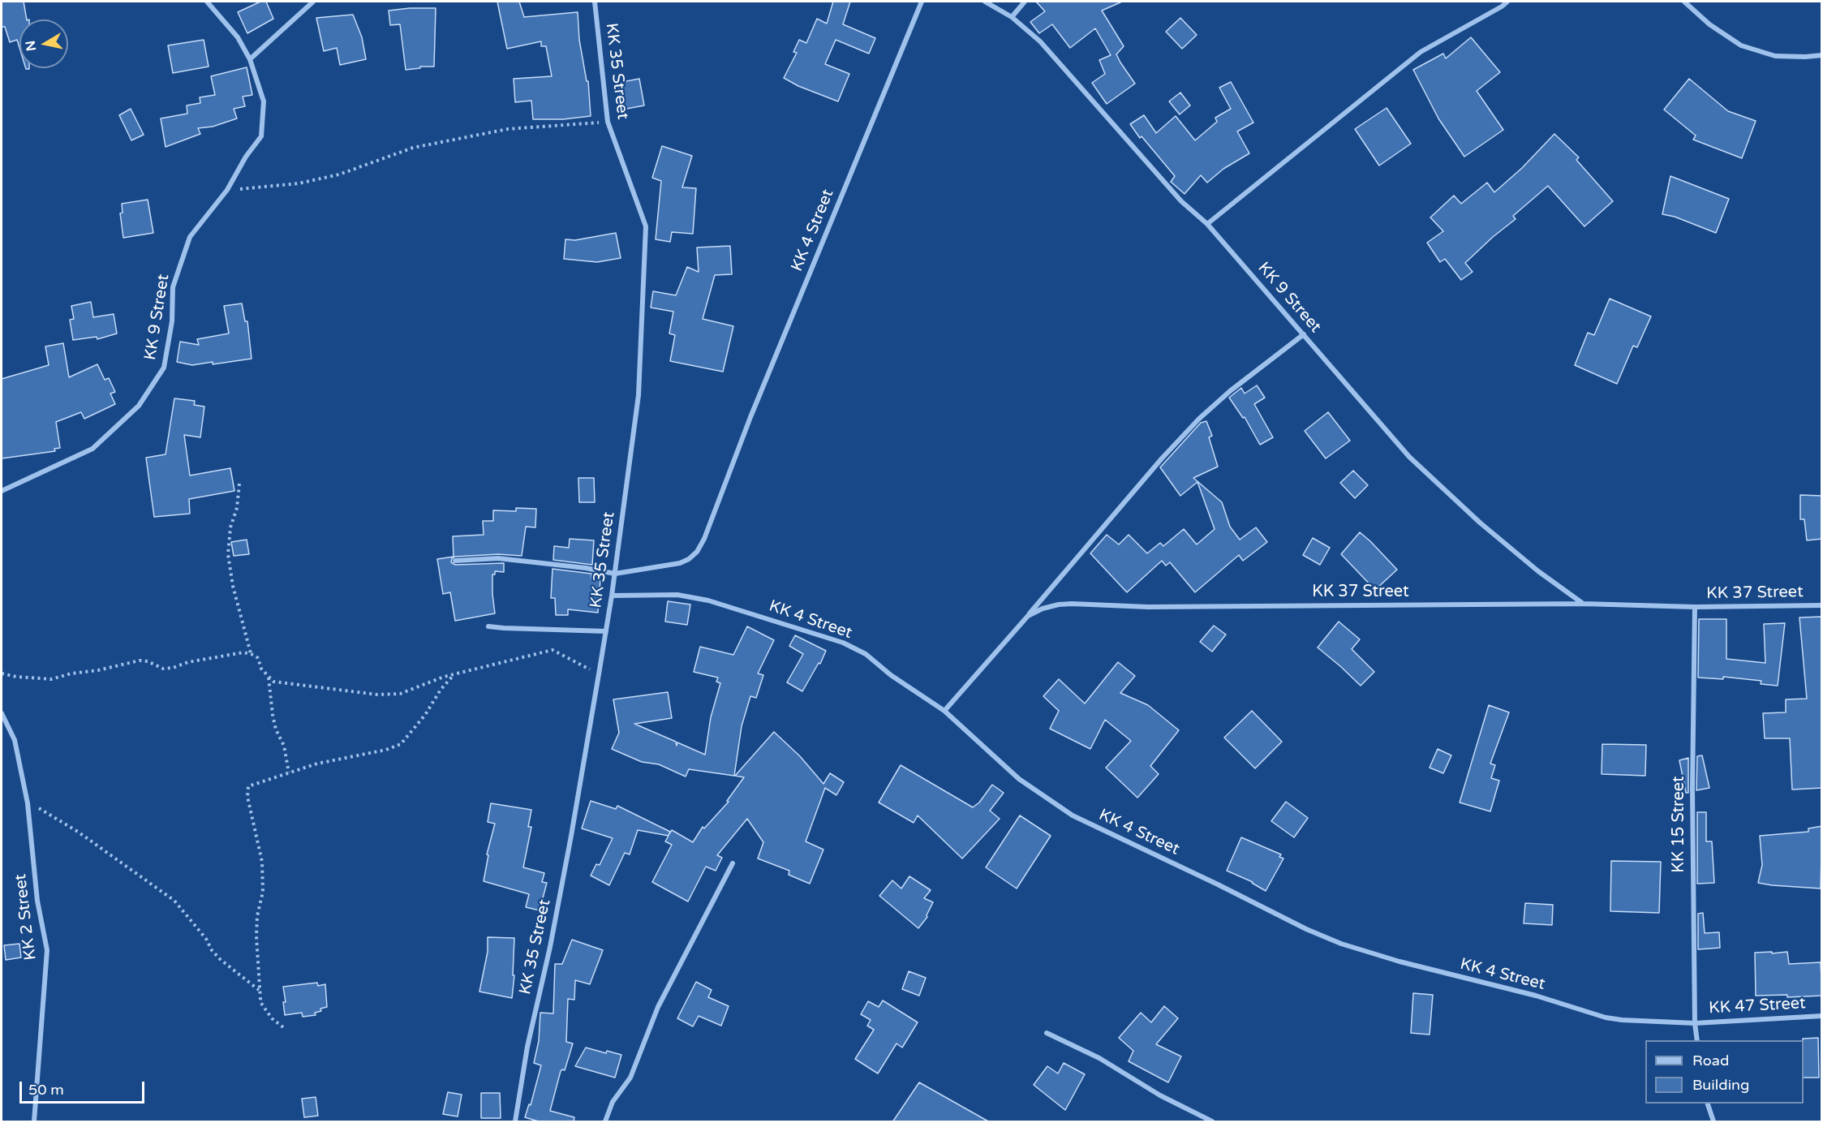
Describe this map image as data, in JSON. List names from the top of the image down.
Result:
{
  "streets": {
    "street": [
      "KK 35 Street",
      "KK 4 Street",
      "KK 9 Street",
      "KK 37 Street",
      "KK 15 Street",
      "KK 2 Street",
      "KK 47 Street"
    ]
  },
  "crossings": [
    ["KK 35 Street", "KK 4 Street"],
    ["KK 4 Street", "KK 37 Street"],
    ["KK 4 Street", "KK 15 Street"],
    ["KK 4 Street", "KK 47 Street"],
    ["KK 9 Street", "KK 37 Street"],
    ["KK 37 Street", "KK 15 Street"],
    ["KK 15 Street", "KK 47 Street"]
  ],
  "legend": ["Road", "Building"],
  "scale_bar": "50 m",
  "north": "left"
}
